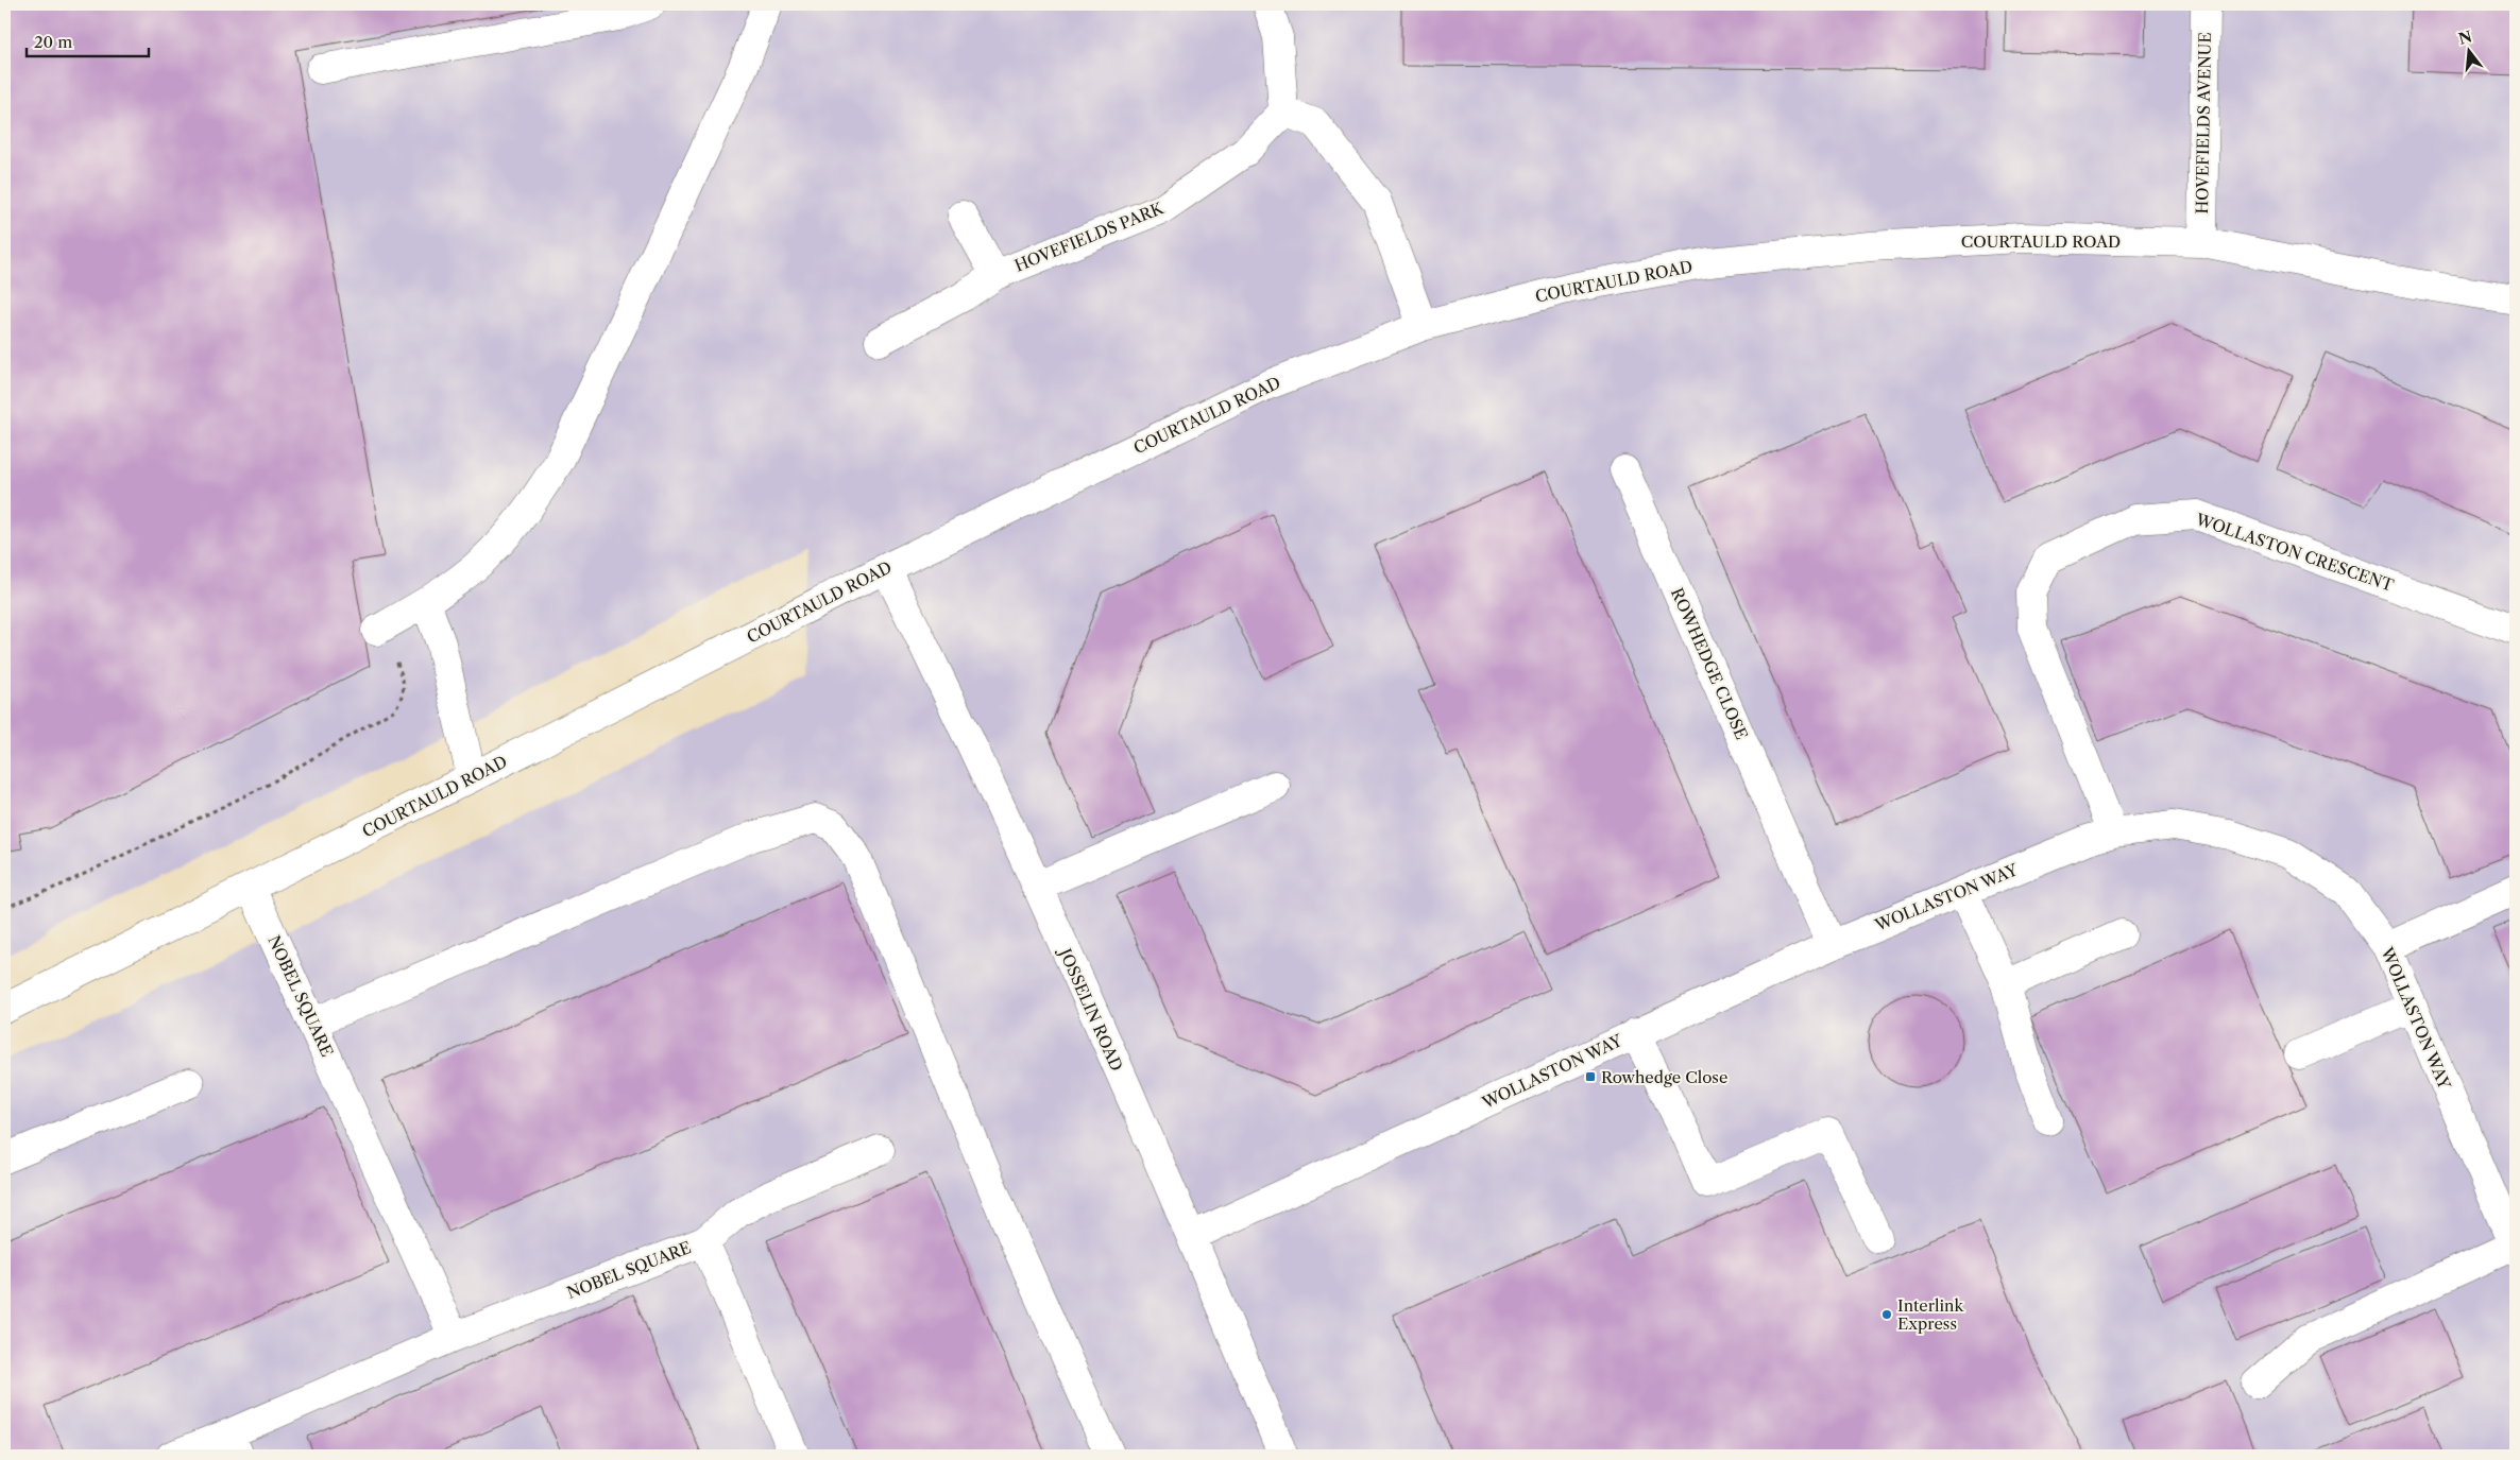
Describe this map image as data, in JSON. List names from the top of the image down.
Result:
{
  "streets": {
    "street": [
      "HOVEFIELDS AVENUE",
      "HOVEFIELDS PARK",
      "COURTAULD ROAD",
      "WOLLASTON CRESCENT",
      "ROWHEDGE CLOSE",
      "WOLLASTON WAY",
      "NOBEL SQUARE",
      "JOSSELIN ROAD"
    ]
  },
  "crossings": [
    ["HOVEFIELDS AVENUE", "COURTAULD ROAD"],
    ["COURTAULD ROAD", "NOBEL SQUARE"],
    ["COURTAULD ROAD", "JOSSELIN ROAD"],
    ["WOLLASTON CRESCENT", "WOLLASTON WAY"],
    ["ROWHEDGE CLOSE", "WOLLASTON WAY"],
    ["WOLLASTON WAY", "JOSSELIN ROAD"]
  ],
  "places": {
    "transit": ["Rowhedge Close"],
    "other": ["Interlink Express"]
  },
  "scale_bar": "20 m",
  "north": "top"
}
